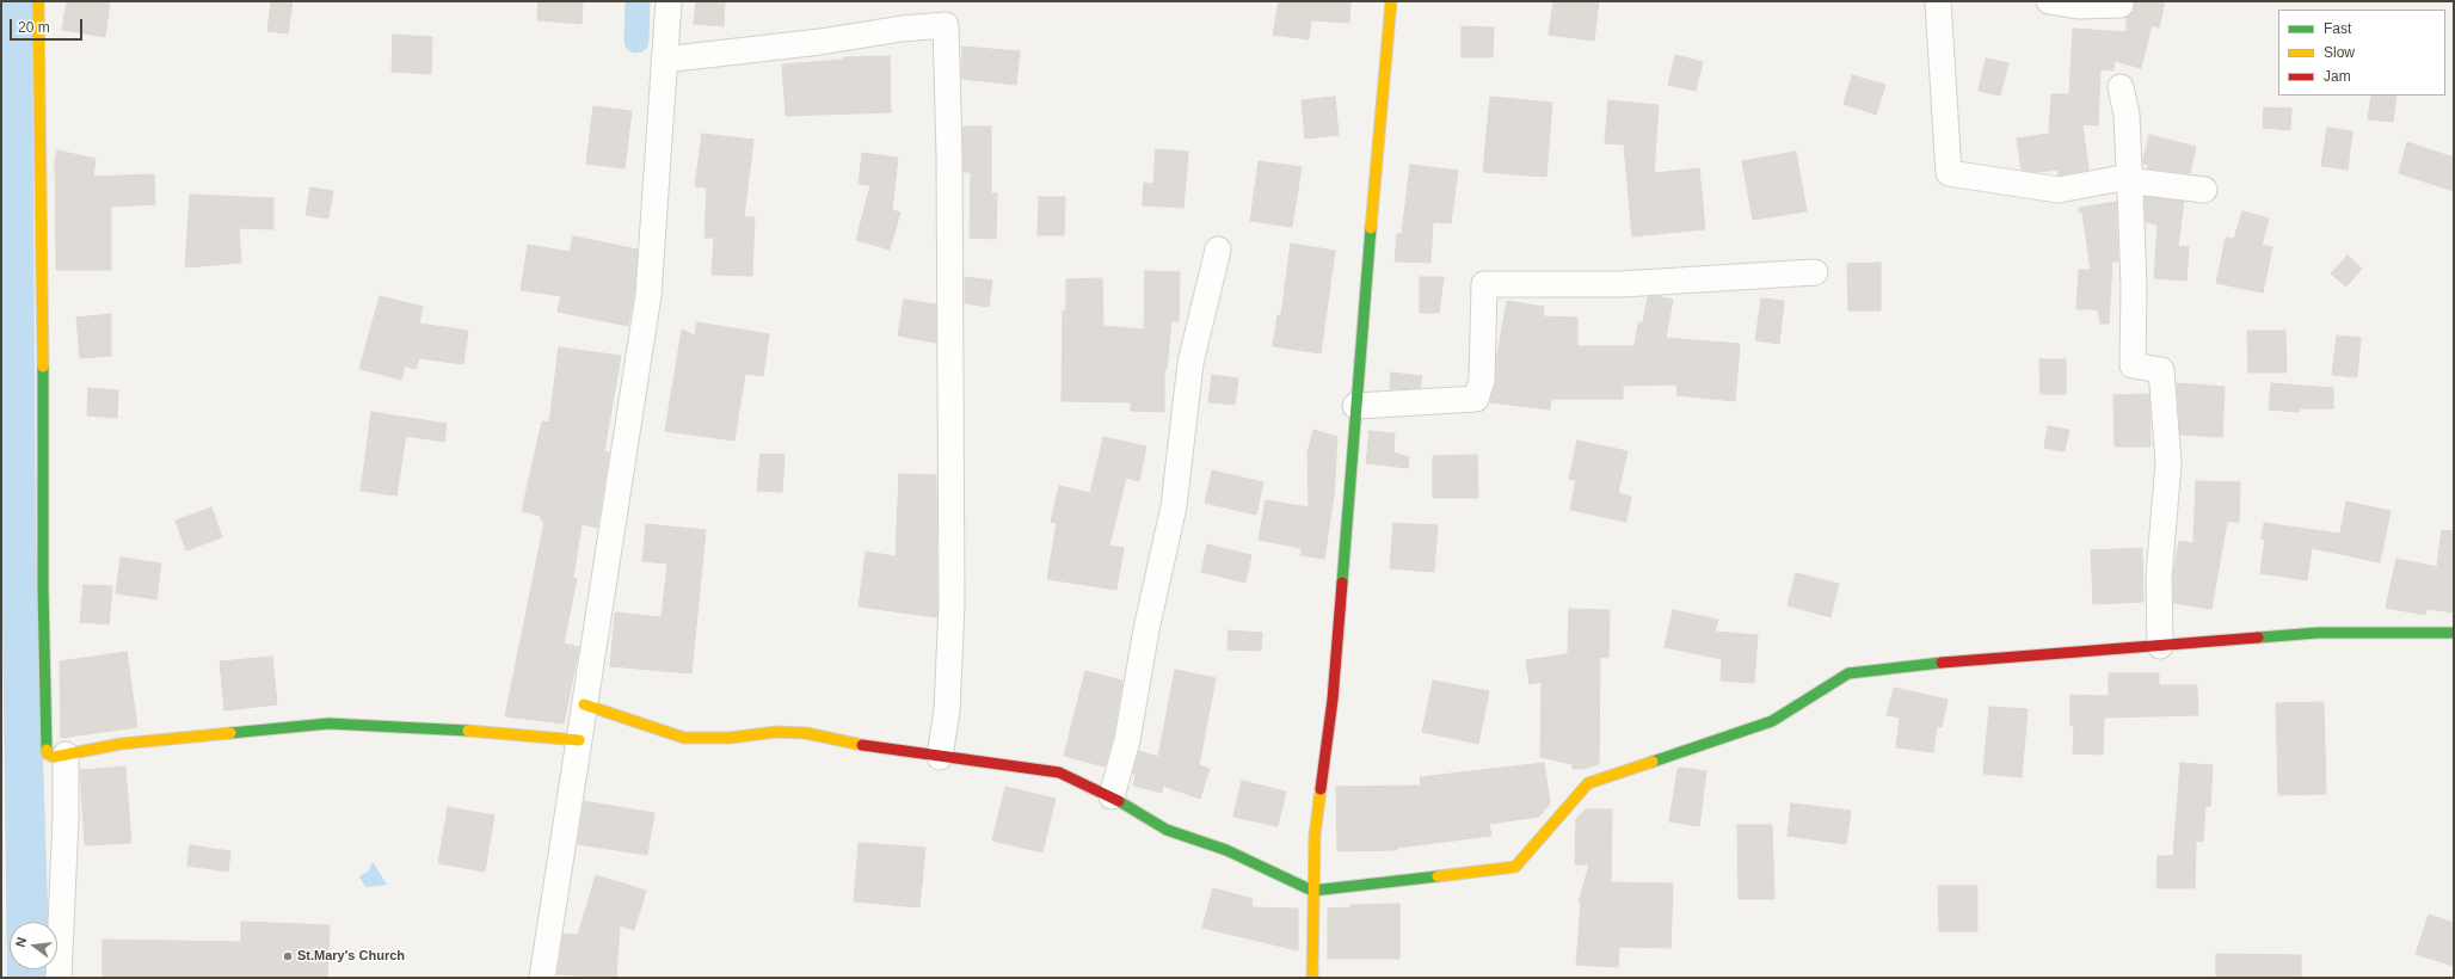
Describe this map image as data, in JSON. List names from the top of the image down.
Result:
{
  "places": ["St.Mary's Church"],
  "legend": ["Fast", "Slow", "Jam"],
  "scale_bar": "20 m",
  "north": "left"
}
